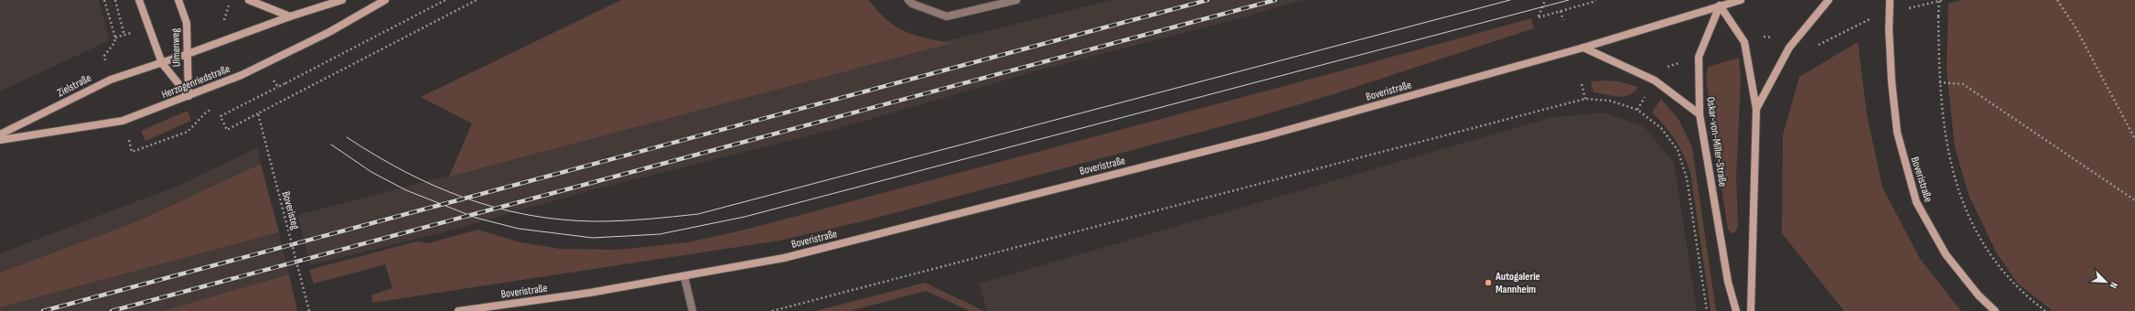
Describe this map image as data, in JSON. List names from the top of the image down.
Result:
{
  "streets": {
    "main road": [
      "Ulmenweg",
      "Herzogenriedstraße",
      "Zielstraße",
      "Boveristraße",
      "Oskar-von-Miller-Straße"
    ],
    "path": ["Boveristeg"]
  },
  "crossings": [
    ["Ulmenweg", "Herzogenriedstraße"],
    ["Ulmenweg", "Zielstraße"],
    ["Boveristraße", "Oskar-von-Miller-Straße"]
  ],
  "places": ["Autogalerie Mannheim"],
  "north": "bottom right"
}
